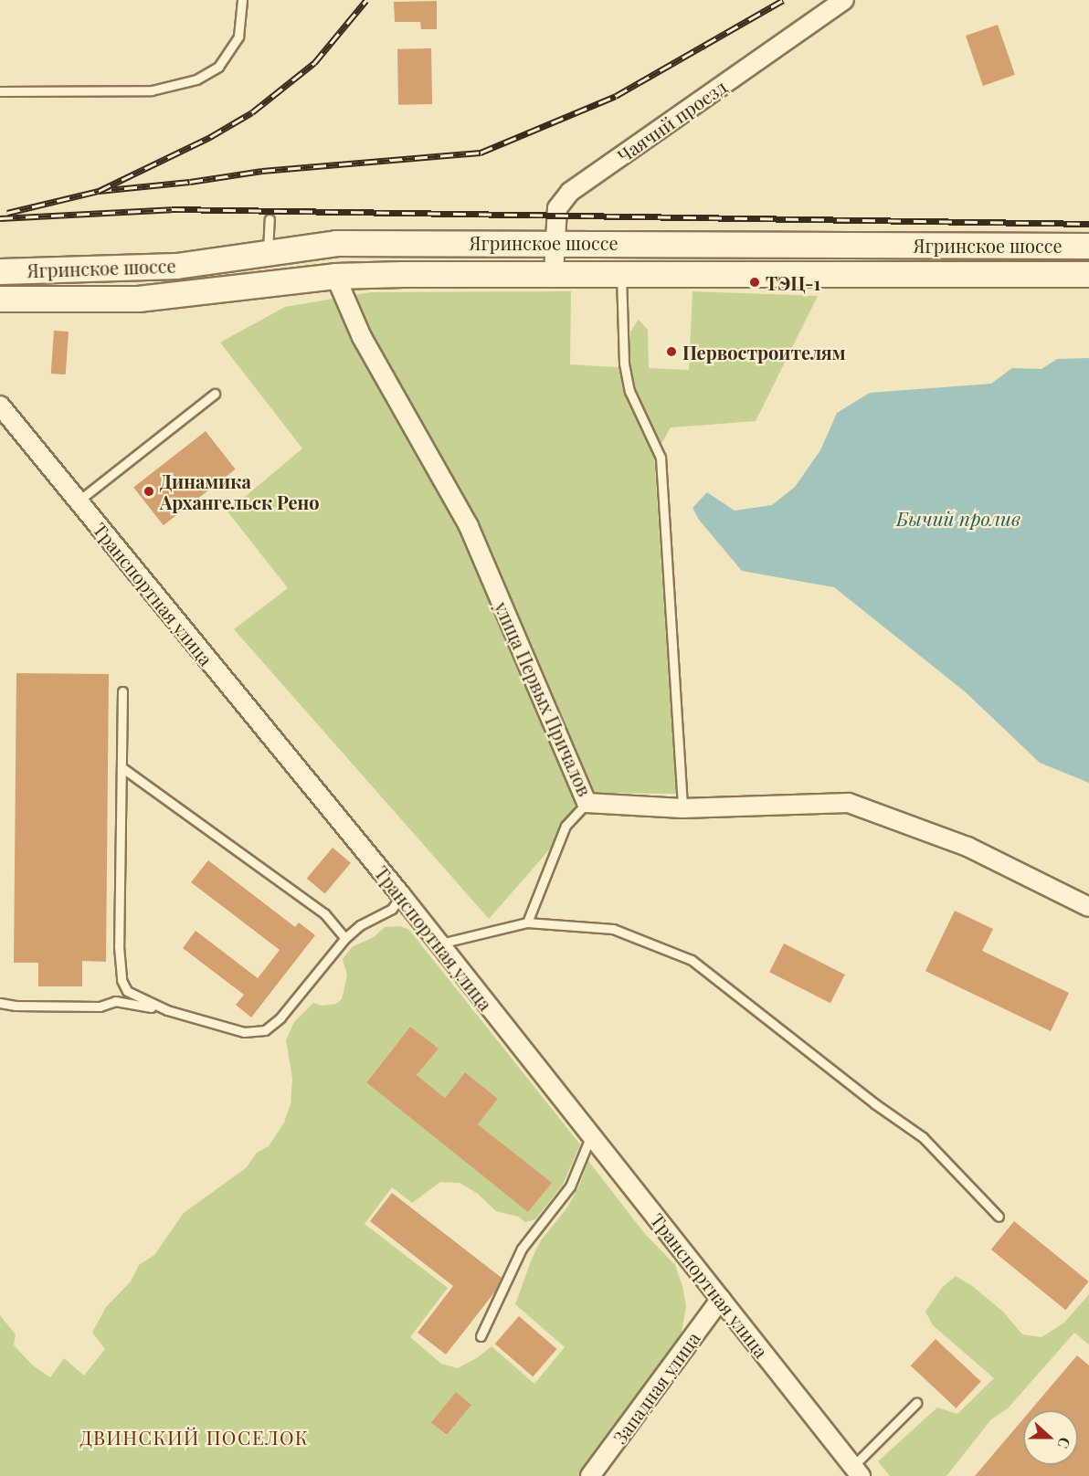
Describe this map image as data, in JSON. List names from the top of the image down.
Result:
{
  "streets": {
    "main road": ["Ягринское шоссе"],
    "street": [
      "Чаячий проезд",
      "Транспортная улица",
      "улица Первых Причалов",
      "Западная улица"
    ]
  },
  "crossings": [
    ["Чаячий проезд", "Ягринское шоссе"],
    ["Ягринское шоссе", "улица Первых Причалов"],
    ["Транспортная улица", "Западная улица"]
  ],
  "districts": ["ДВИНСКИЙ ПОСЕЛОК"],
  "water": ["Бычий пролив"],
  "places": ["ТЭЦ-1", "Первостроителям", "Динамика Архангельск Рено"],
  "north": "right"
}
